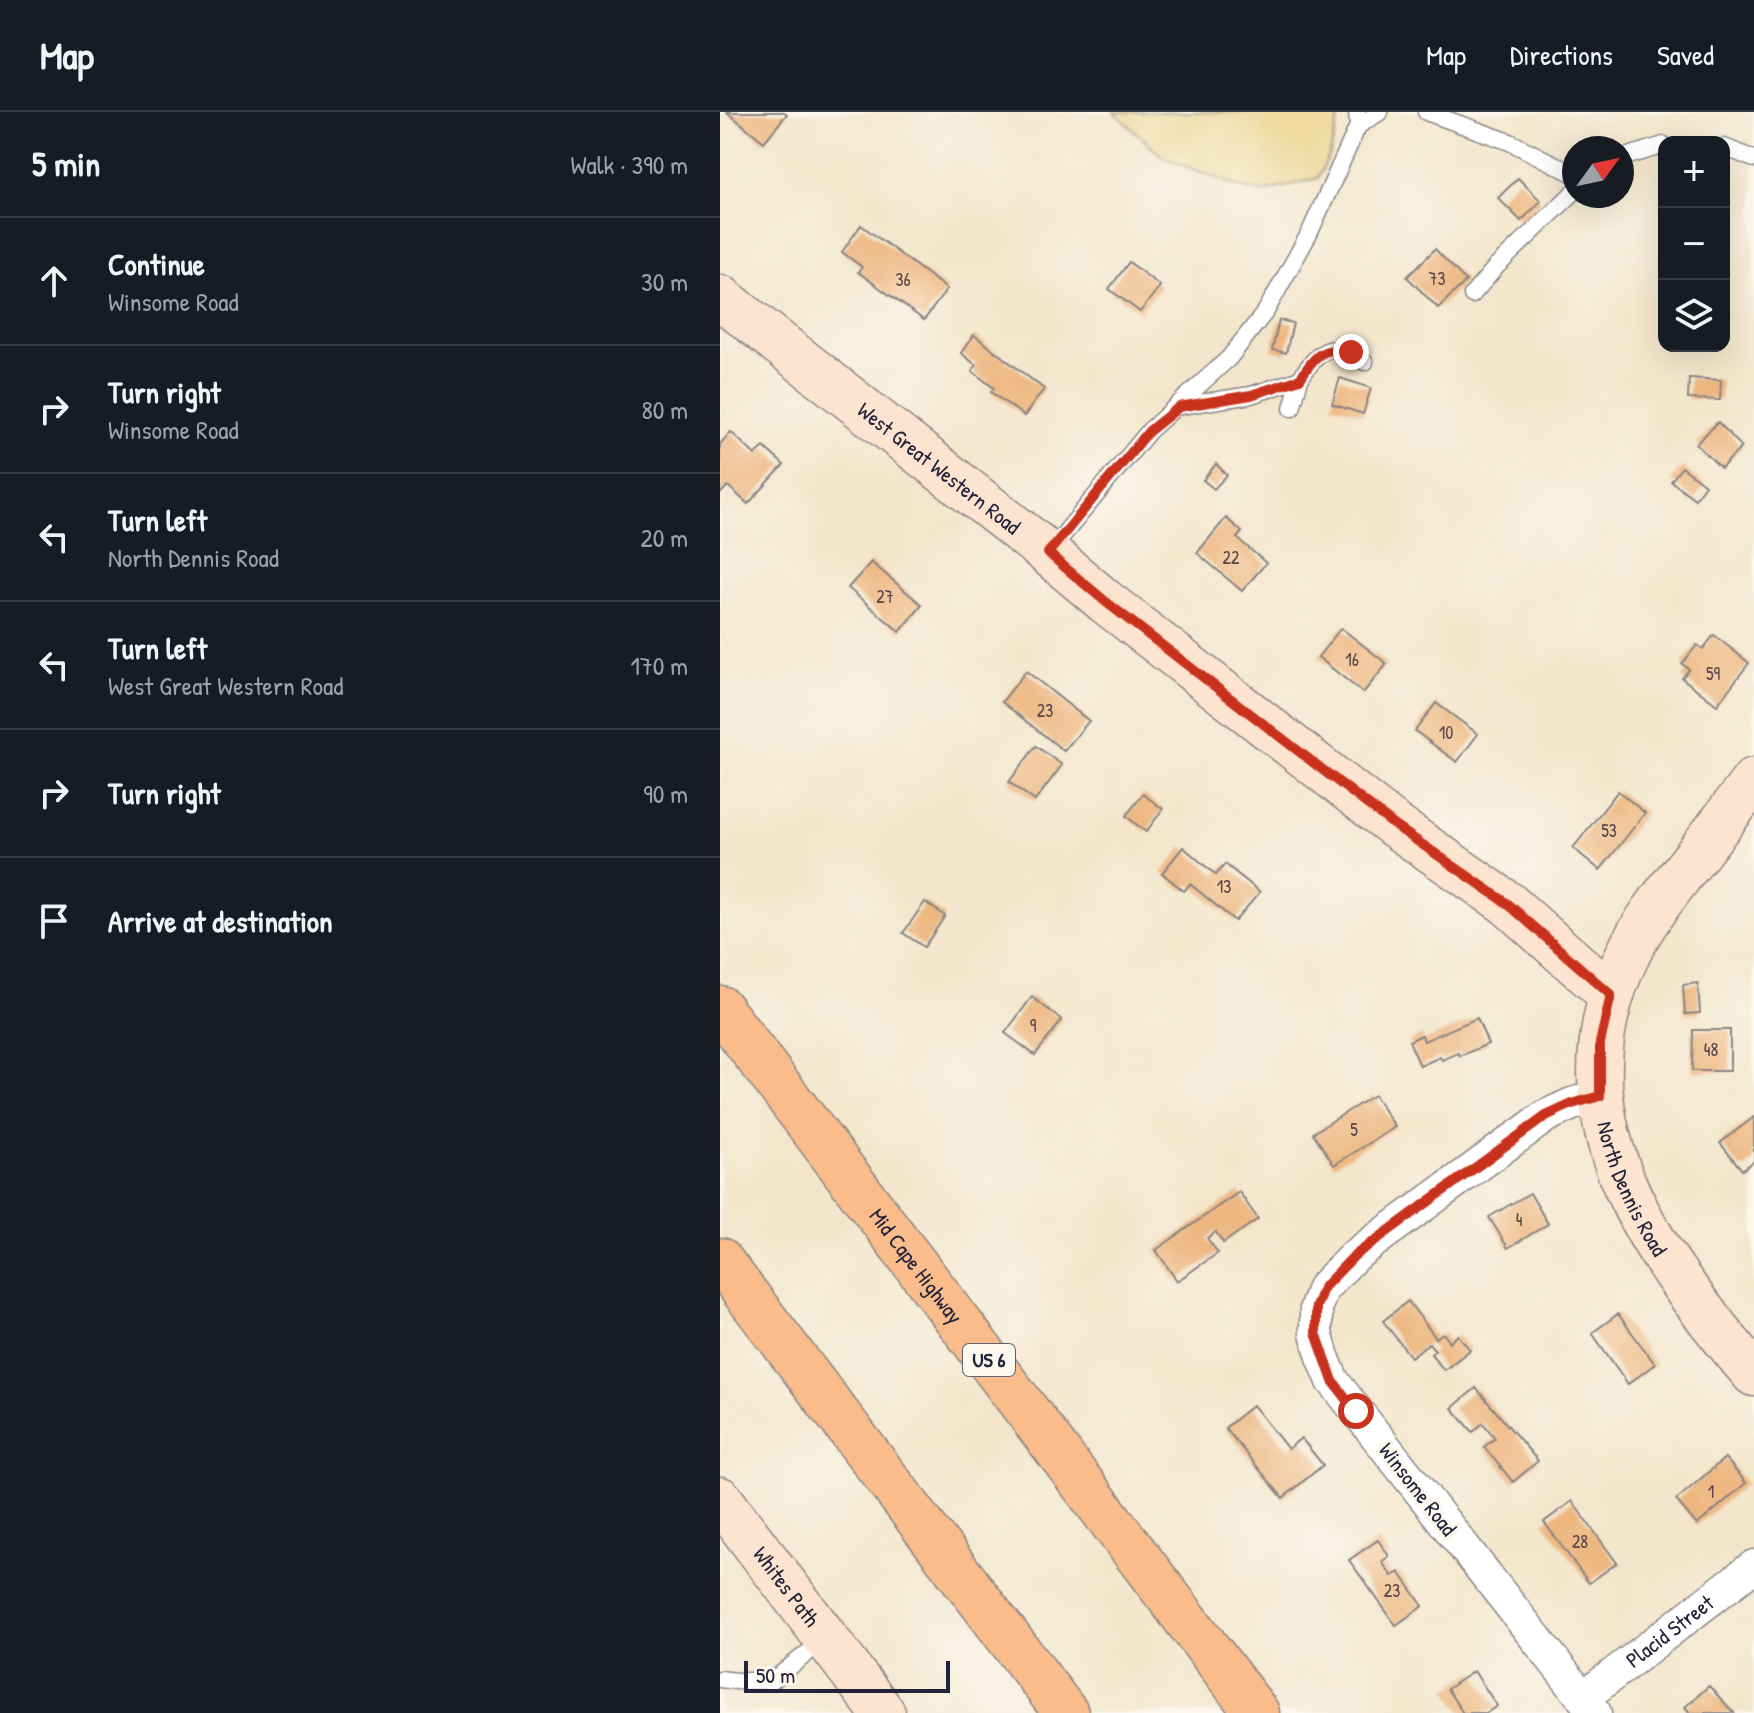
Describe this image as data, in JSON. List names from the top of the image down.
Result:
{
  "streets": {
    "highway": ["Mid Cape Highway", "US 6"],
    "street": [
      "West Great Western Road",
      "North Dennis Road",
      "Winsome Road",
      "Whites Path",
      "Placid Street"
    ]
  },
  "crossings": [
    ["West Great Western Road", "North Dennis Road"],
    ["North Dennis Road", "Winsome Road"],
    ["Winsome Road", "Placid Street"]
  ],
  "house_numbers": [
    "73",
    "36",
    "22",
    "27",
    "16",
    "59",
    "23",
    "10",
    "53",
    "13",
    "9",
    "48",
    "5",
    "4",
    "1",
    "28",
    "23"
  ],
  "scale_bar": "50 m",
  "north": "top right",
  "page": {
    "header": "Map",
    "nav": ["Map", "Directions", "Saved"],
    "heading": ["5 min", "Walk · 390 m"],
    "map_buttons": ["+", "−"],
    "list": [
      ["Continue", "Winsome Road", "30 m"],
      ["Turn right", "Winsome Road", "80 m"],
      ["Turn left", "North Dennis Road", "20 m"],
      ["Turn left", "West Great Western Road", "170 m"],
      ["Turn right", "90 m"],
      "Arrive at destination"
    ],
    "scale": "50 m"
  }
}
